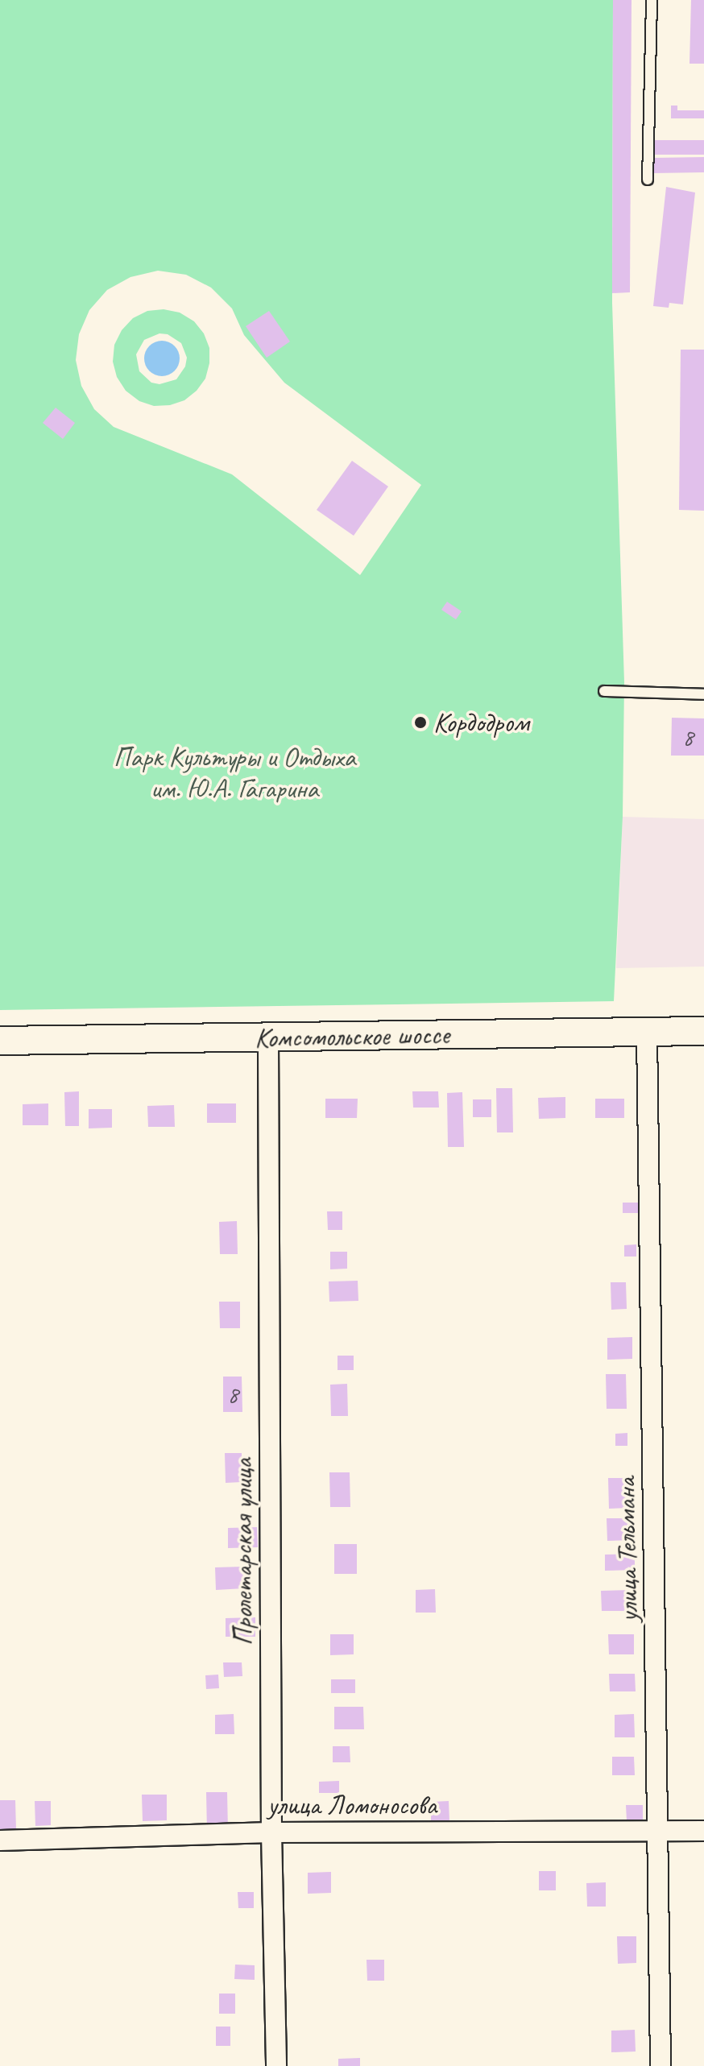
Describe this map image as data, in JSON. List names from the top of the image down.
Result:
{
  "streets": {
    "main road": ["Комсомольское шоссе"],
    "street": ["улица Тельмана", "Пролетарская улица", "улица Ломоносова"]
  },
  "crossings": [
    ["Комсомольское шоссе", "улица Тельмана"],
    ["Комсомольское шоссе", "Пролетарская улица"],
    ["улица Тельмана", "улица Ломоносова"],
    ["Пролетарская улица", "улица Ломоносова"]
  ],
  "parks": ["Парк Культуры и Отдыха им. Ю.А. Гагарина"],
  "places": ["Кордодром"],
  "house_numbers": ["8", "8"]
}
